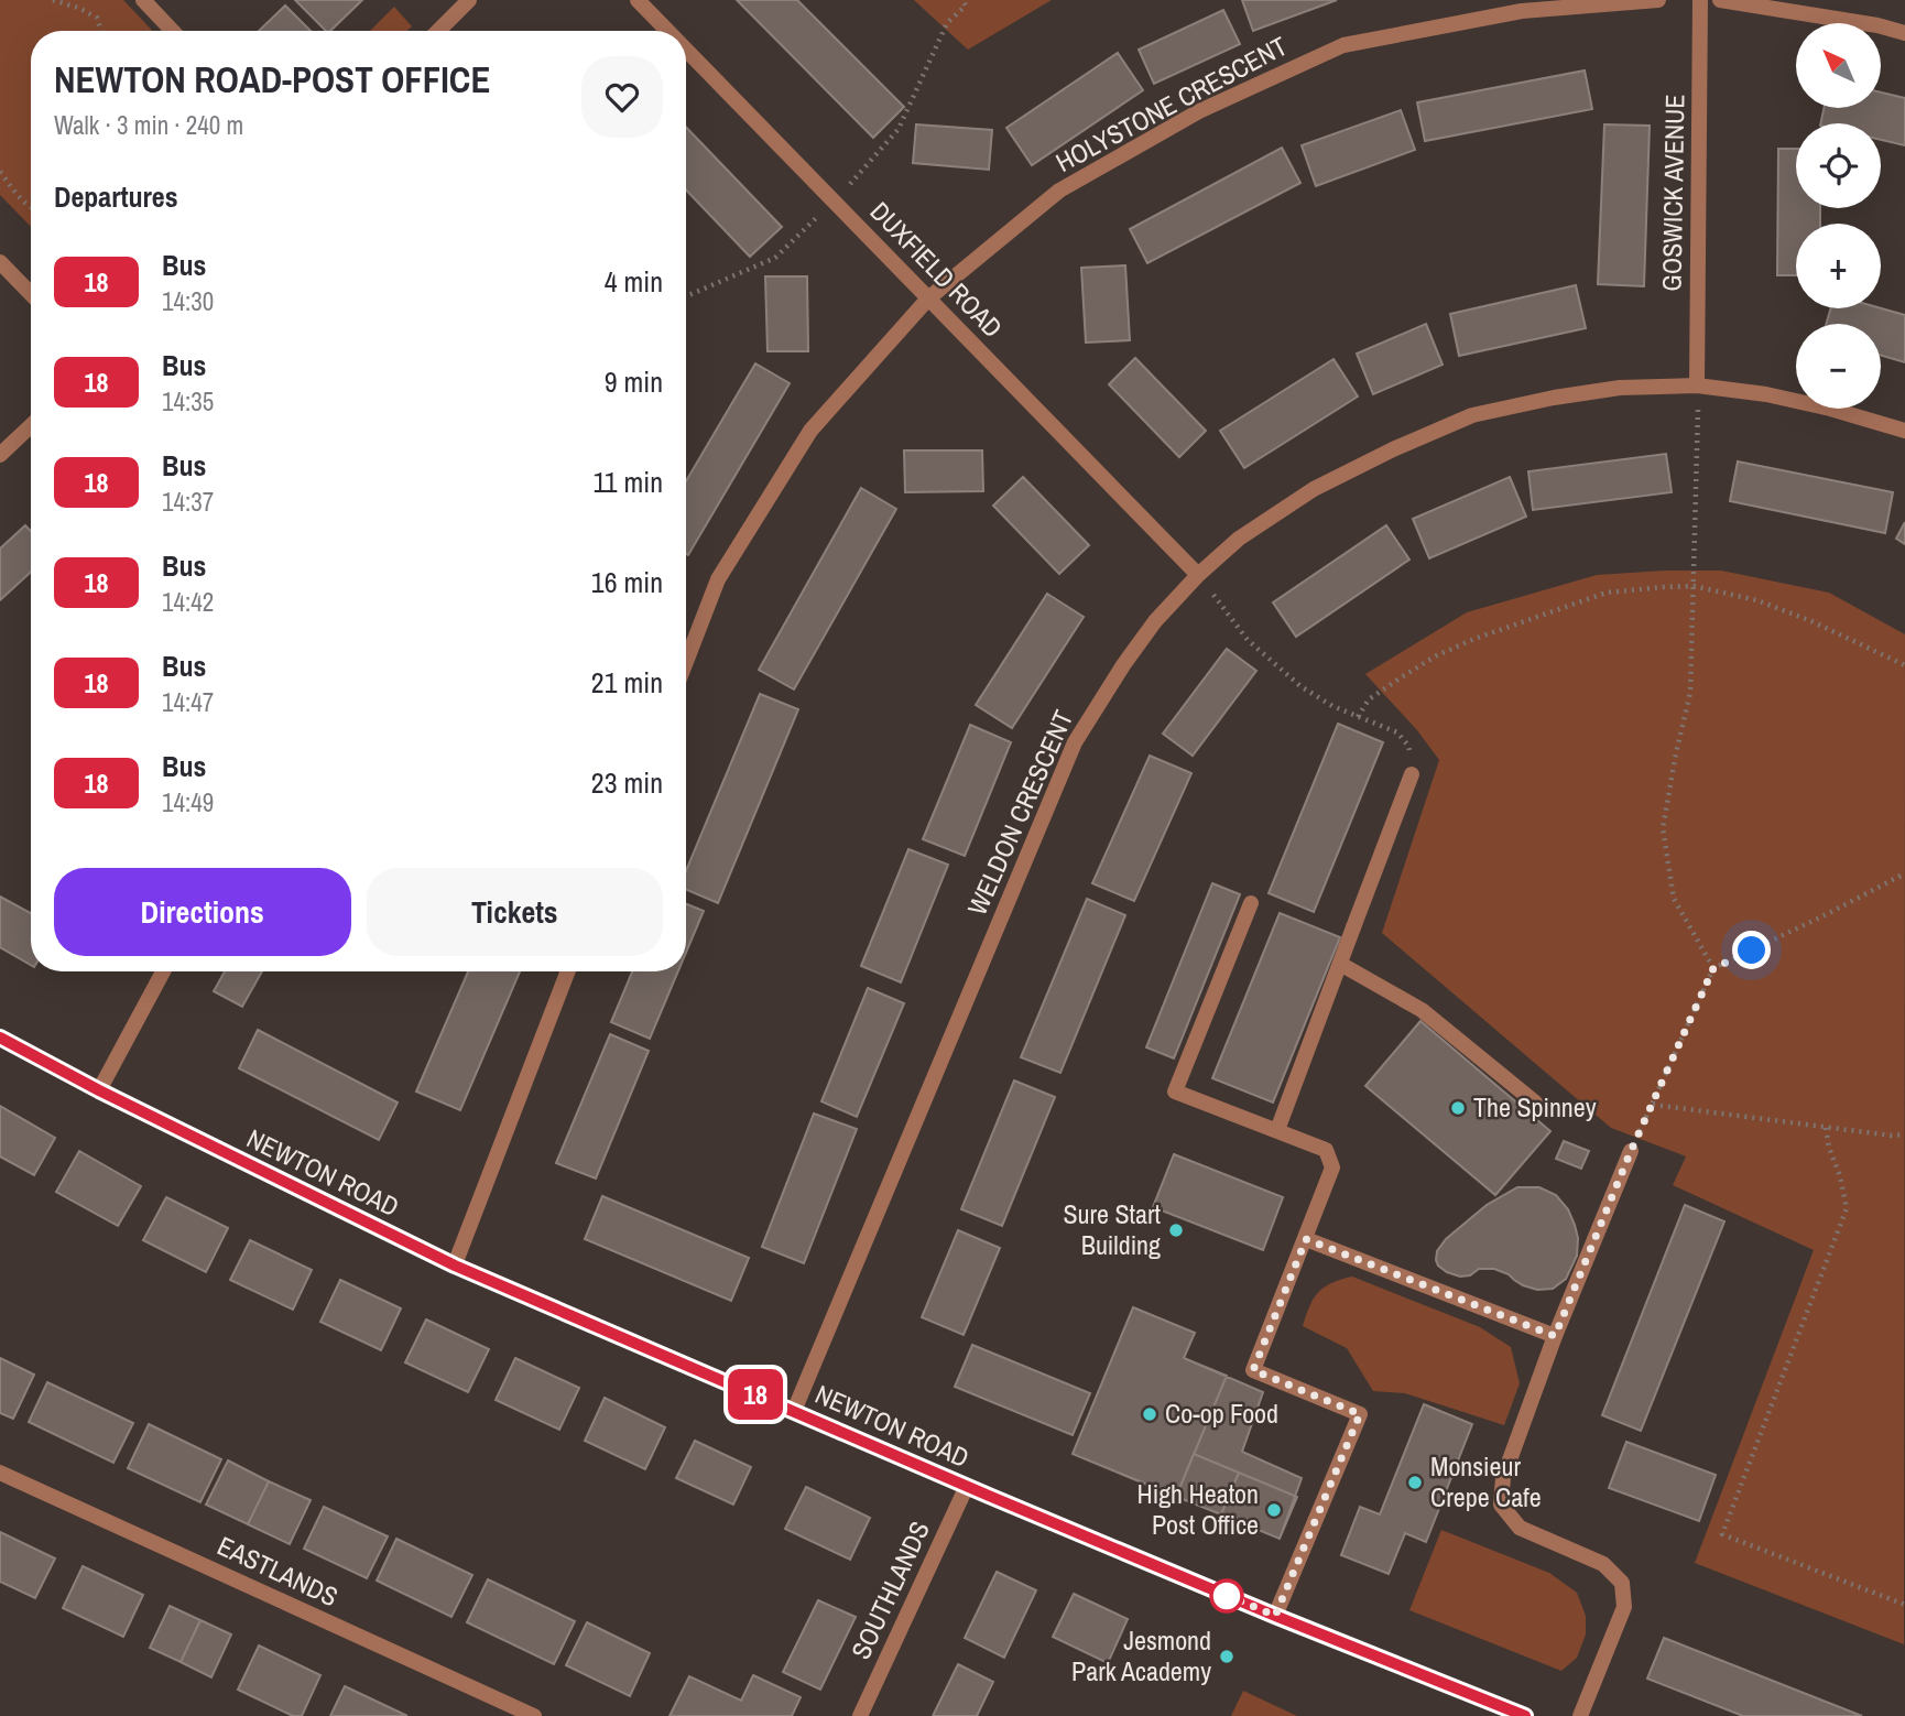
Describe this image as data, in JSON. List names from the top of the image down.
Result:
{
  "streets": {
    "street": [
      "HOLYSTONE CRESCENT",
      "GOSWICK AVENUE",
      "DUXFIELD ROAD",
      "WELDON CRESCENT",
      "NEWTON ROAD",
      "EASTLANDS",
      "SOUTHLANDS"
    ]
  },
  "crossings": [
    ["HOLYSTONE CRESCENT", "DUXFIELD ROAD"],
    ["GOSWICK AVENUE", "WELDON CRESCENT"],
    ["DUXFIELD ROAD", "WELDON CRESCENT"],
    ["WELDON CRESCENT", "NEWTON ROAD"],
    ["NEWTON ROAD", "SOUTHLANDS"]
  ],
  "places": [
    "The Spinney",
    "Sure Start Building",
    "Co-op Food",
    "Monsieur Crepe Cafe",
    "High Heaton Post Office",
    "Jesmond Park Academy"
  ],
  "lines": ["bus line 18"],
  "north": "top left",
  "page": {
    "on_map": "18",
    "map_buttons": ["+", "−"],
    "heading": [
      ["NEWTON ROAD-POST OFFICE", "Walk · 3 min · 240 m"],
      "Departures"
    ],
    "list": [
      {
        "mark": "18",
        "name": "Bus",
        "note": "14:30",
        "value": "4 min"
      },
      {
        "mark": "18",
        "name": "Bus",
        "note": "14:35",
        "value": "9 min"
      },
      {
        "mark": "18",
        "name": "Bus",
        "note": "14:37",
        "value": "11 min"
      },
      {
        "mark": "18",
        "name": "Bus",
        "note": "14:42",
        "value": "16 min"
      },
      {
        "mark": "18",
        "name": "Bus",
        "note": "14:47",
        "value": "21 min"
      },
      {
        "mark": "18",
        "name": "Bus",
        "note": "14:49",
        "value": "23 min"
      }
    ],
    "buttons": ["Directions", "Tickets"]
  }
}
